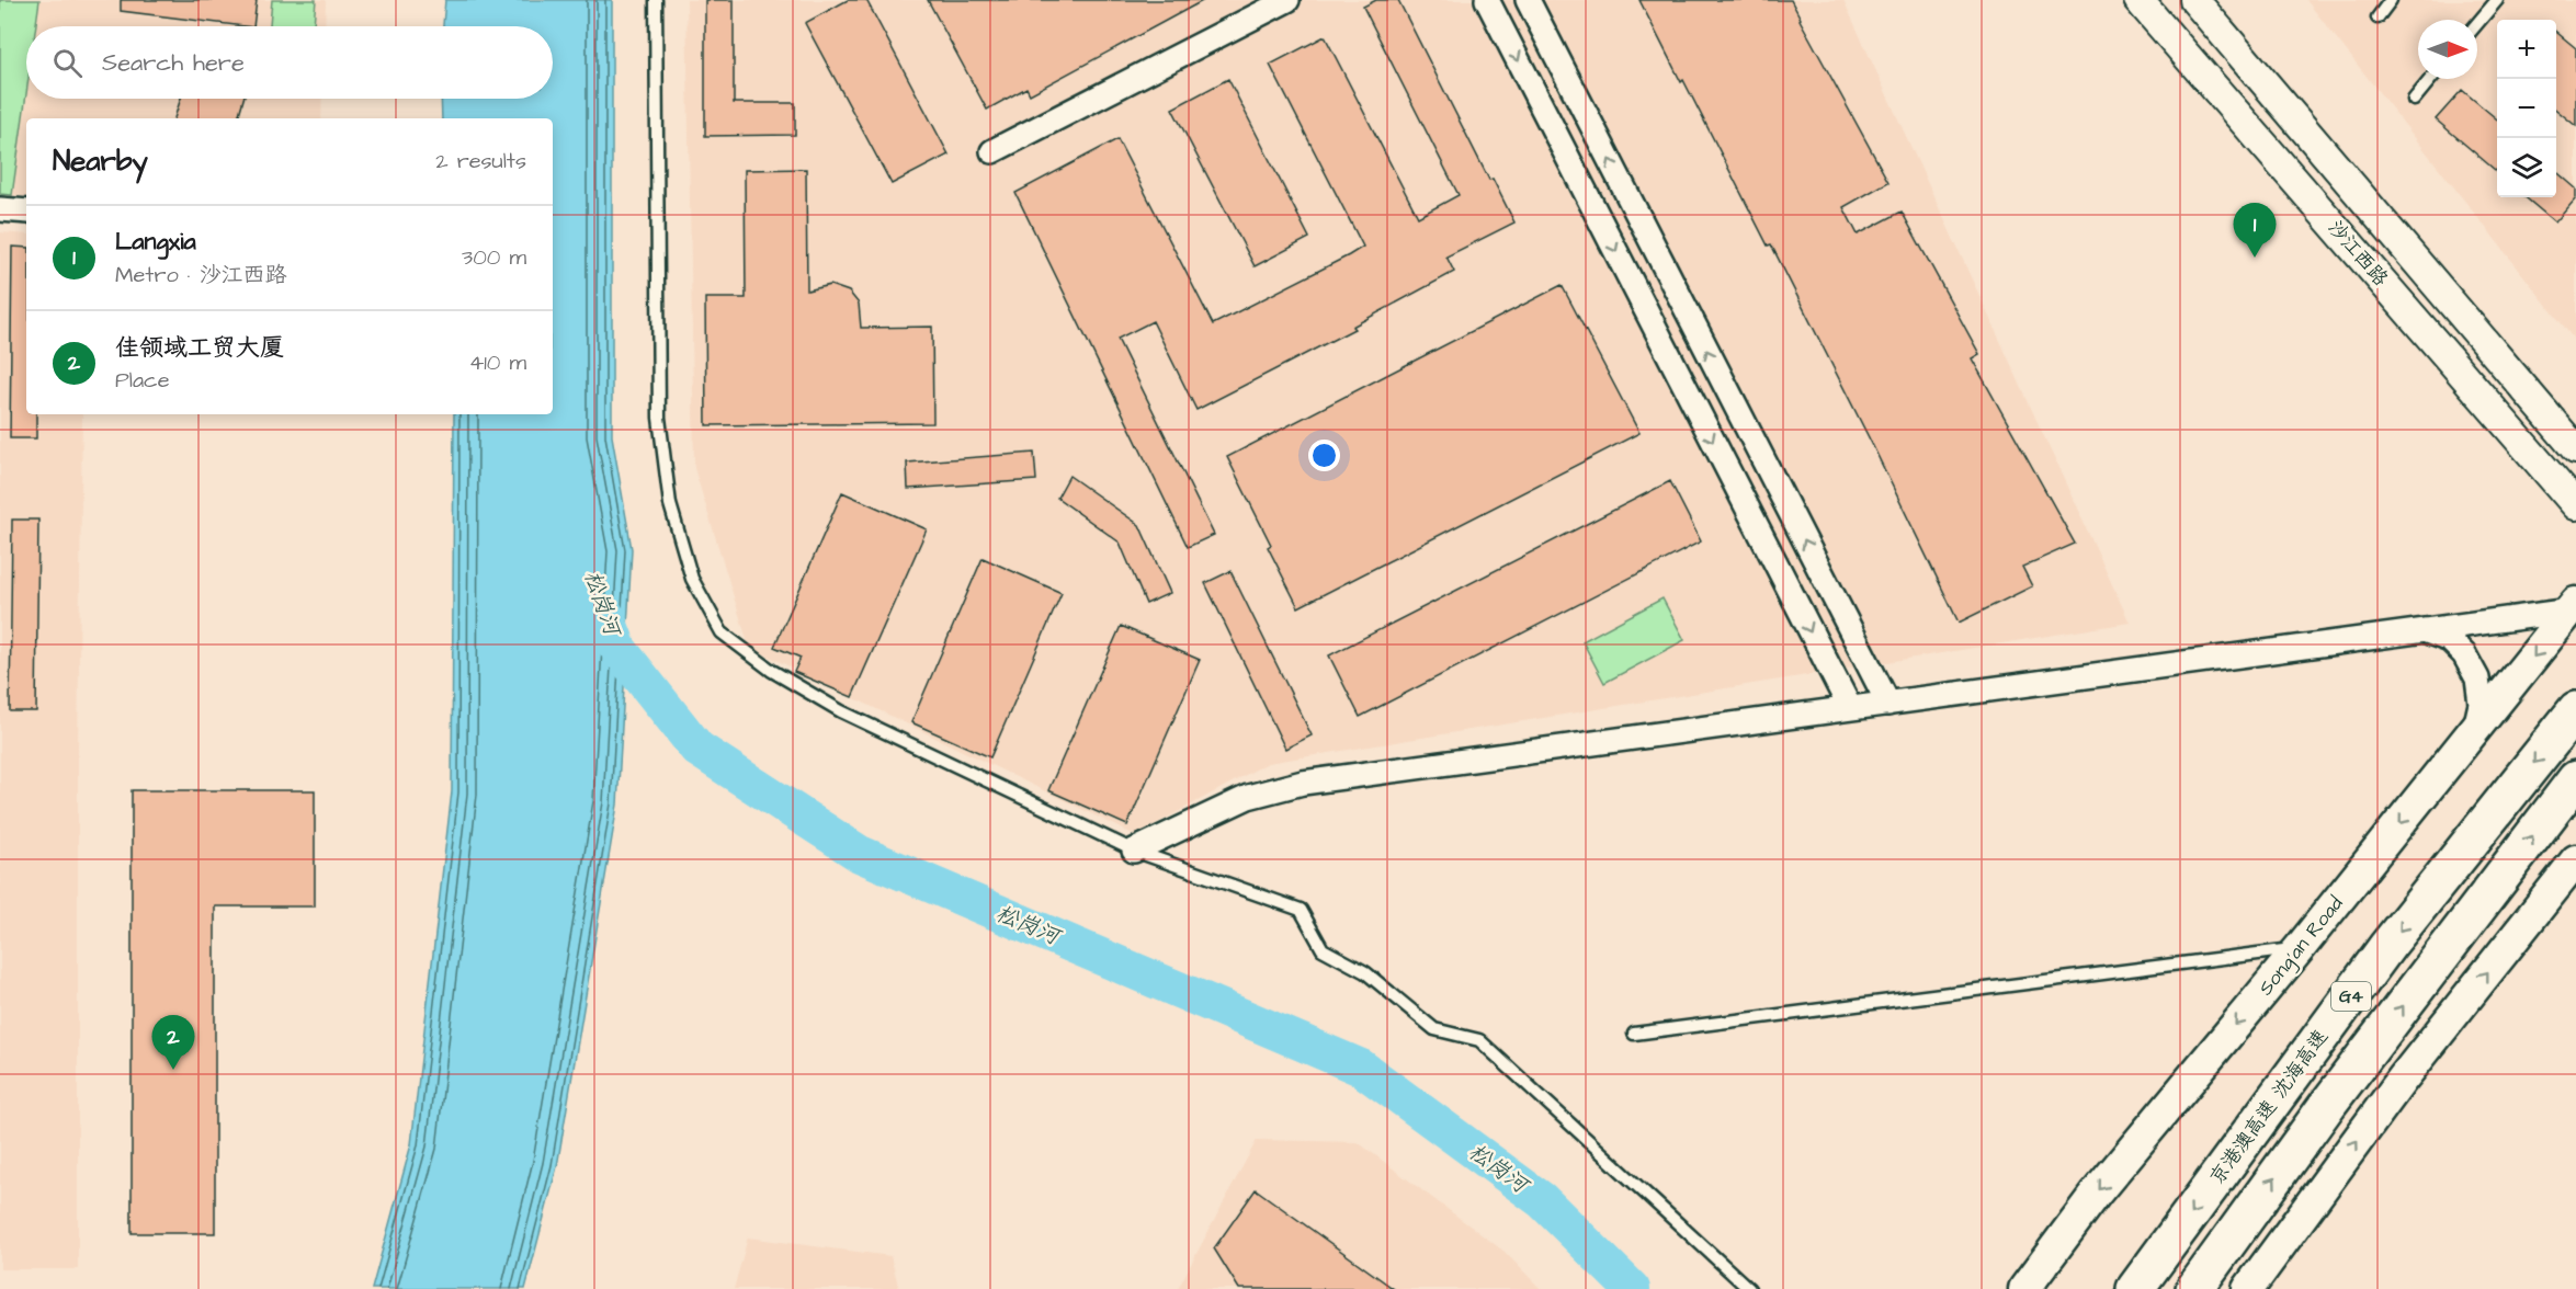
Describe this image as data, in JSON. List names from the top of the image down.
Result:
{
  "streets": {
    "highway": ["G4", "京港澳高速 沈海高速"],
    "main road": ["Song'an Road"],
    "street": ["沙江西路"]
  },
  "water": ["松岗河"],
  "north": "right",
  "page": {
    "map_buttons": ["+", "−"],
    "search": "Search here",
    "heading": ["Nearby", "2 results"],
    "pins": ["1", "2"],
    "list": [
      {
        "mark": "1",
        "name": "Langxia",
        "note": "Metro · 沙江西路",
        "value": "300 m"
      },
      {
        "mark": "2",
        "name": "佳领域工贸大厦",
        "note": "Place",
        "value": "410 m"
      }
    ]
  }
}
